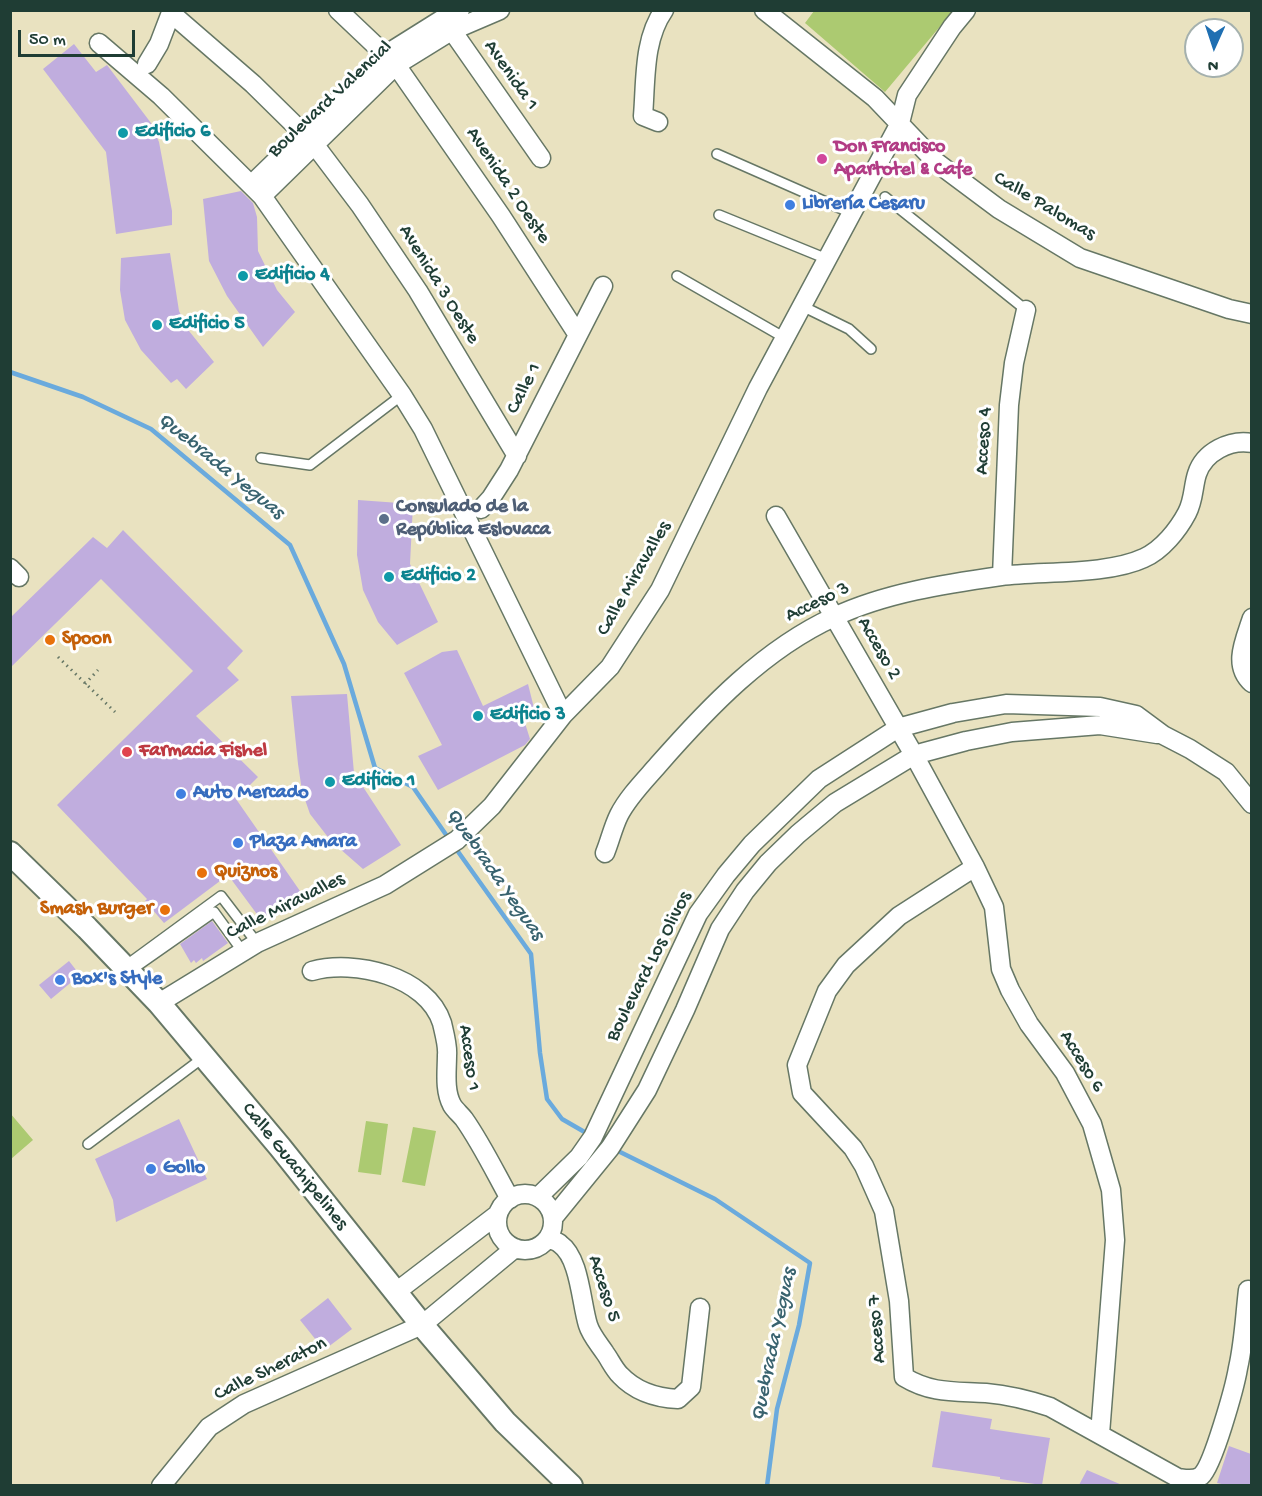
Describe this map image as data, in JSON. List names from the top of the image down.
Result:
{
  "streets": {
    "street": [
      "Avenida 1",
      "Boulevard Valencial",
      "Avenida 2 Oeste",
      "Calle Palomas",
      "Avenida 3 Oeste",
      "Calle 1",
      "Acceso 4",
      "Calle Miravalles",
      "Acceso 3",
      "Acceso 2",
      "Boulevard Los Olivos",
      "Acceso 1",
      "Acceso 6",
      "Calle Guachipelines",
      "Acceso 5",
      "Acceso 7",
      "Calle Sheraton"
    ]
  },
  "crossings": [
    ["Avenida 1", "Boulevard Valencial"],
    ["Boulevard Valencial", "Avenida 2 Oeste"],
    ["Boulevard Valencial", "Avenida 3 Oeste"],
    ["Avenida 2 Oeste", "Calle 1"],
    ["Calle Palomas", "Calle Miravalles"],
    ["Avenida 3 Oeste", "Calle 1"],
    ["Acceso 4", "Acceso 3"],
    ["Calle Miravalles", "Calle Guachipelines"],
    ["Acceso 3", "Acceso 2"],
    ["Acceso 2", "Boulevard Los Olivos"],
    ["Acceso 2", "Acceso 6"],
    ["Boulevard Los Olivos", "Acceso 1"],
    ["Boulevard Los Olivos", "Acceso 6"],
    ["Boulevard Los Olivos", "Acceso 5"],
    ["Acceso 1", "Acceso 5"],
    ["Acceso 6", "Acceso 7"],
    ["Calle Guachipelines", "Calle Sheraton"]
  ],
  "water": ["Quebrada Yeguas"],
  "places": [
    "Edificio 6",
    "Don Francisco Apartotel & Cafe",
    "Librería Cesaru",
    "Edificio 4",
    "Edificio 5",
    "Consulado de la República Eslovaca",
    "Edificio 2",
    "Spoon",
    "Edificio 3",
    "Farmacia Fishel",
    "Edificio 1",
    "Auto Mercado",
    "Plaza Amara",
    "Quiznos",
    "Smash Burger",
    "Box's Style",
    "Gollo"
  ],
  "scale_bar": "50 m",
  "north": "bottom"
}
